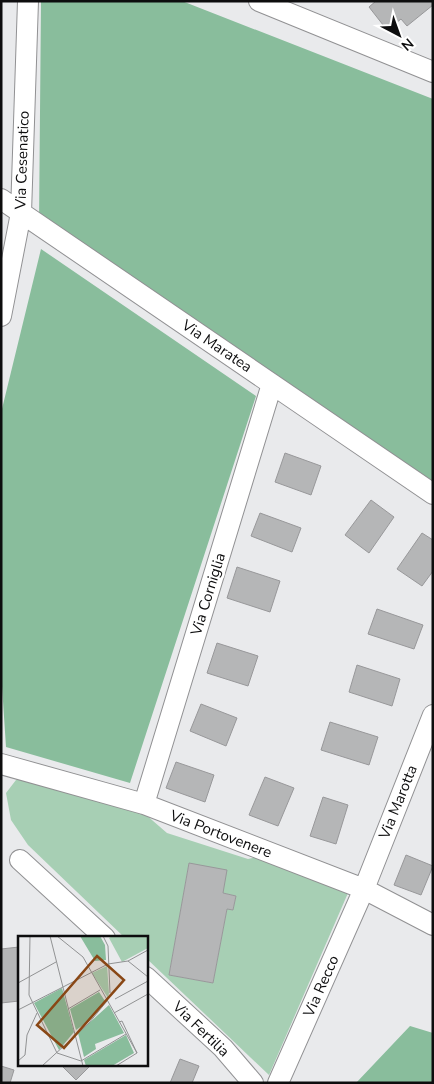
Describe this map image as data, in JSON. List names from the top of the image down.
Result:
{
  "streets": {
    "street": [
      "Via Cesenatico",
      "Via Maratea",
      "Via Corniglia",
      "Via Marotta",
      "Via Portovenere",
      "Via Recco",
      "Via Fertilia"
    ]
  },
  "crossings": [
    ["Via Cesenatico", "Via Maratea"],
    ["Via Maratea", "Via Corniglia"],
    ["Via Corniglia", "Via Portovenere"],
    ["Via Marotta", "Via Portovenere"],
    ["Via Marotta", "Via Recco"],
    ["Via Portovenere", "Via Recco"]
  ],
  "north": "bottom right"
}
